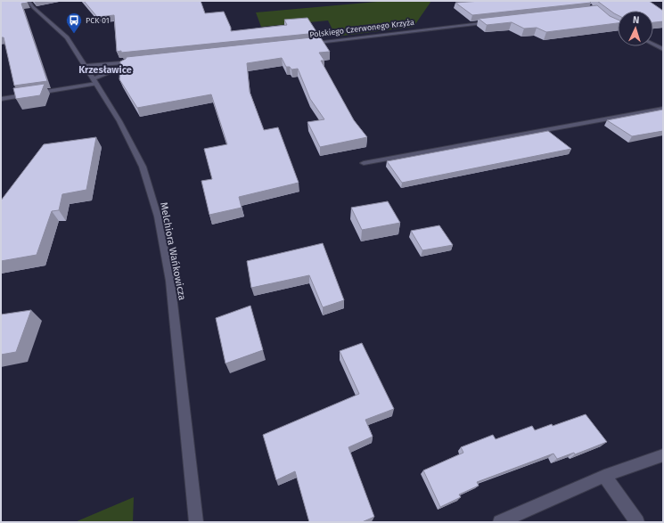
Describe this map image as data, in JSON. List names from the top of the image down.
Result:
{
  "streets": {
    "street": ["Polskiego Czerwonego Krzyża", "Melchiora Wańkowicza"]
  },
  "districts": ["Krzesławice"],
  "places": {
    "bus stop": ["PCK 01"]
  },
  "north": "top"
}
